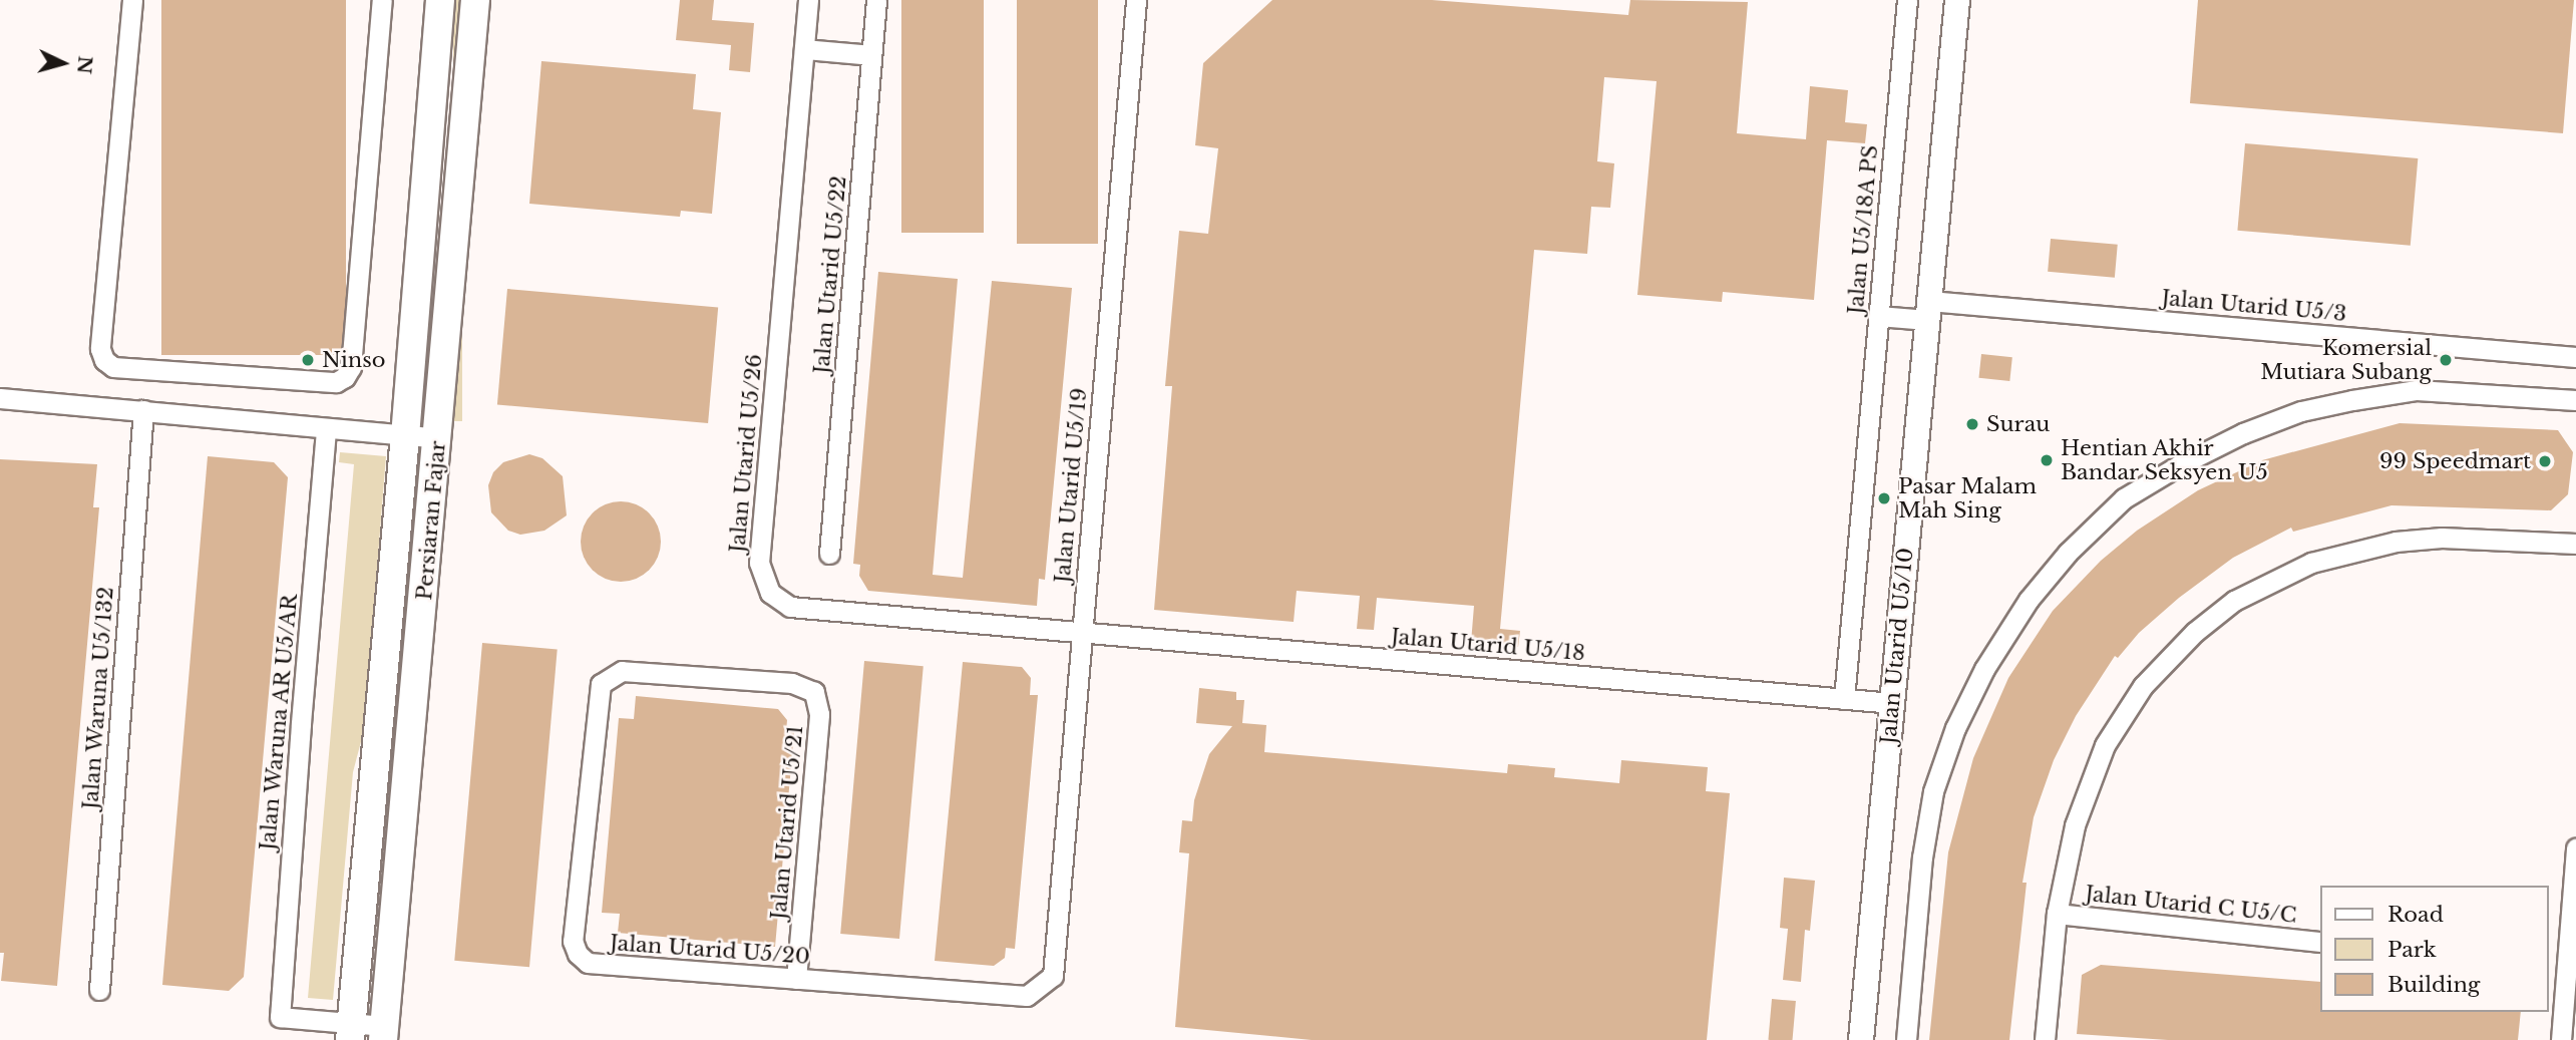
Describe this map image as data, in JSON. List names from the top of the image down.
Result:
{
  "streets": {
    "main road": ["Persiaran Fajar"],
    "street": [
      "Jalan U5/18A PS",
      "Jalan Utarid U5/22",
      "Jalan Utarid U5/3",
      "Jalan Utarid U5/26",
      "Jalan Utarid U5/19",
      "Jalan Utarid U5/18",
      "Jalan Utarid U5/10",
      "Jalan Waruna U5/132",
      "Jalan Waruna AR U5/AR",
      "Jalan Utarid U5/21",
      "Jalan Utarid C U5/C",
      "Jalan Utarid U5/20"
    ]
  },
  "crossings": [
    ["Jalan U5/18A PS", "Jalan Utarid U5/3"],
    ["Jalan U5/18A PS", "Jalan Utarid U5/18"],
    ["Jalan Utarid U5/3", "Jalan Utarid U5/10"],
    ["Jalan Utarid U5/26", "Jalan Utarid U5/19"],
    ["Jalan Utarid U5/26", "Jalan Utarid U5/18"],
    ["Jalan Utarid U5/19", "Jalan Utarid U5/18"],
    ["Jalan Utarid U5/19", "Jalan Utarid U5/20"],
    ["Persiaran Fajar", "Jalan Waruna AR U5/AR"],
    ["Jalan Utarid U5/18", "Jalan Utarid U5/10"],
    ["Jalan Utarid U5/21", "Jalan Utarid U5/20"]
  ],
  "places": [
    "Ninso",
    "Komersial Mutiara Subang",
    "Surau",
    "Hentian Akhir Bandar Seksyen U5",
    "99 Speedmart",
    "Pasar Malam Mah Sing"
  ],
  "legend": ["Road", "Park", "Building"],
  "north": "right"
}
